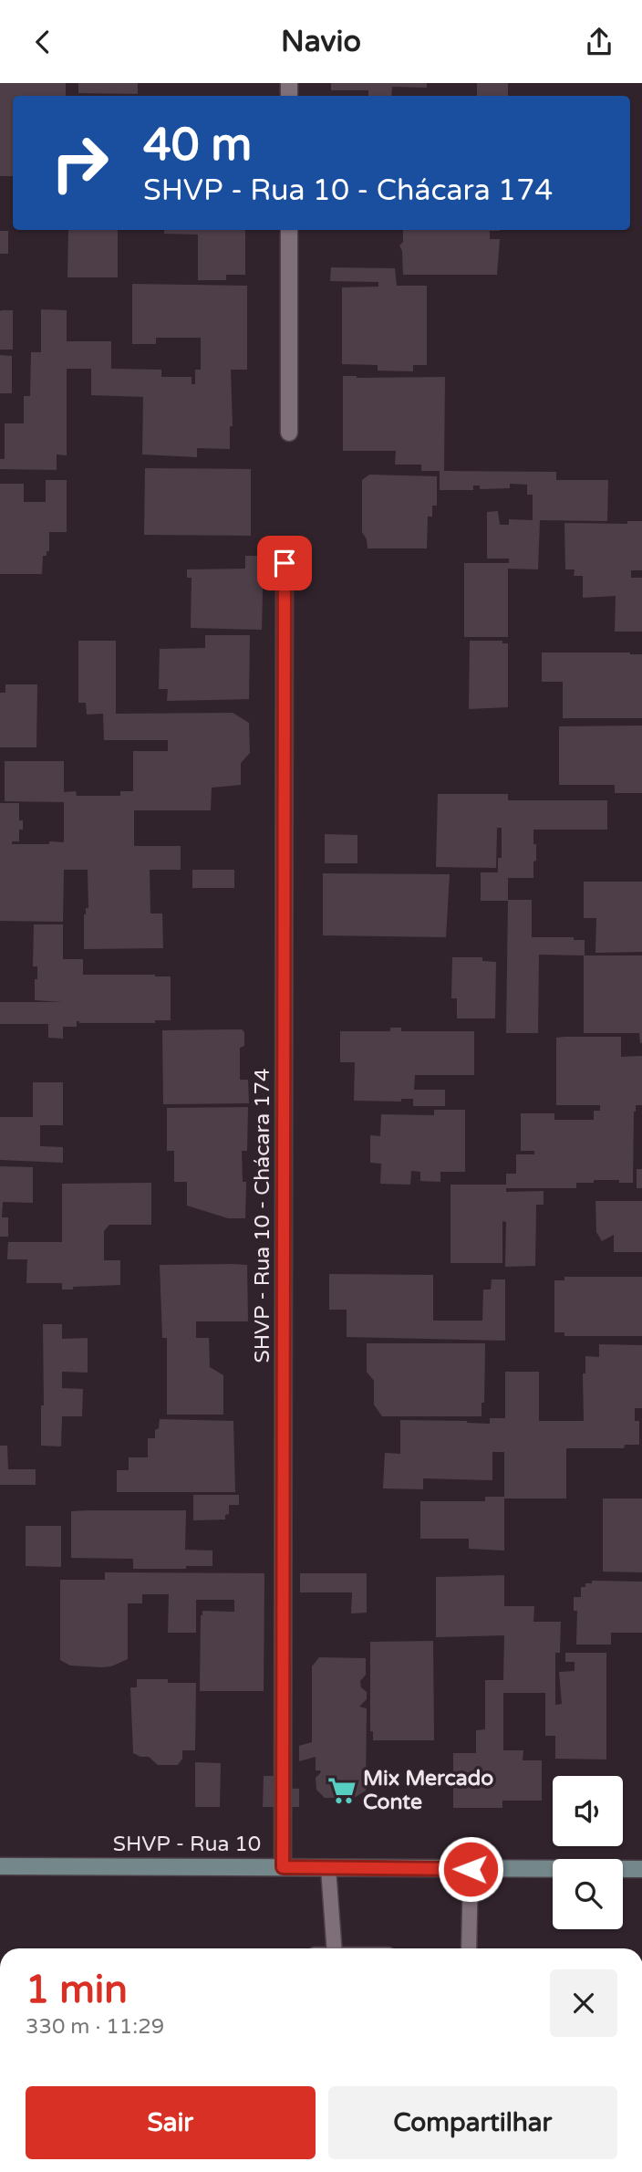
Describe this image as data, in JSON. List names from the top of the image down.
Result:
{
  "streets": {
    "street": ["SHVP - Rua 10 - Chácara 174", "SHVP - Rua 10"]
  },
  "crossings": [
    ["SHVP - Rua 10 - Chácara 174", "SHVP - Rua 10"]
  ],
  "places": {
    "supermarket": ["Mix Mercado Conte"]
  },
  "page": {
    "header": "Navio",
    "turn": ["40 m", "SHVP - Rua 10 - Chácara 174"],
    "heading": ["1 min", "330 m · 11:29"],
    "buttons": ["Sair", "Compartilhar"]
  }
}
